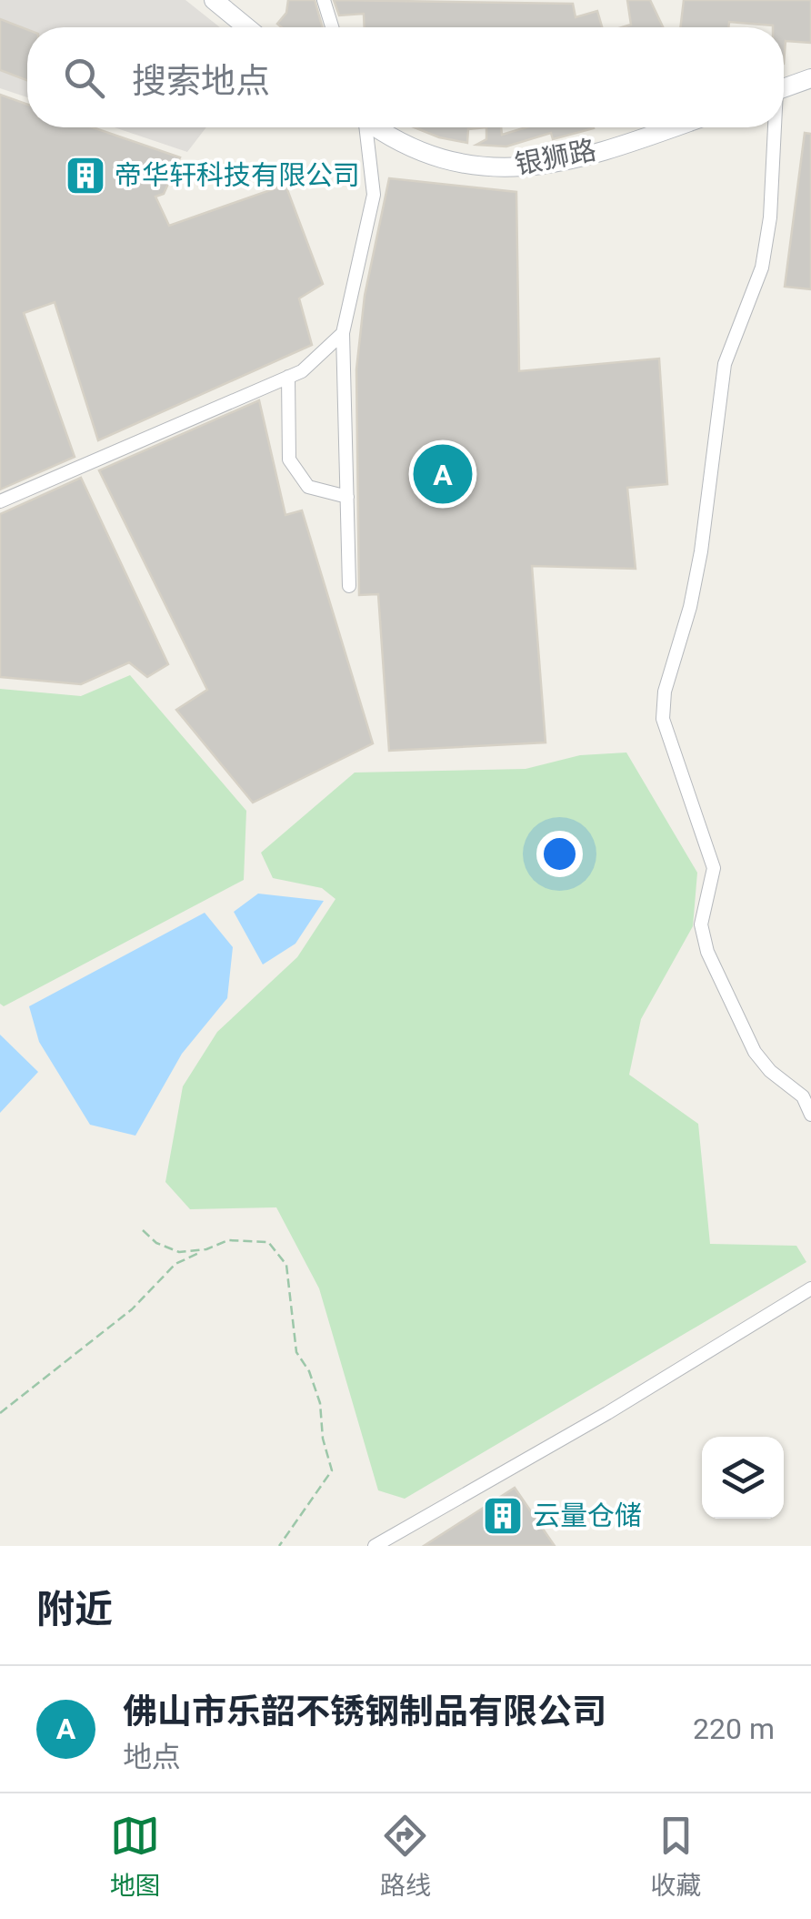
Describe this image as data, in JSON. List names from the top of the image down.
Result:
{
  "streets": {
    "main road": ["银狮路"]
  },
  "places": {
    "building": ["帝华轩科技有限公司", "云量仓储"]
  },
  "page": {
    "search": "搜索地点",
    "pins": "A",
    "heading": "附近",
    "list": [
      {
        "mark": "A",
        "name": "佛山市乐韶不锈钢制品有限公司",
        "note": "地点",
        "value": "220 m"
      }
    ],
    "nav": ["地图", "路线", "收藏"]
  }
}
